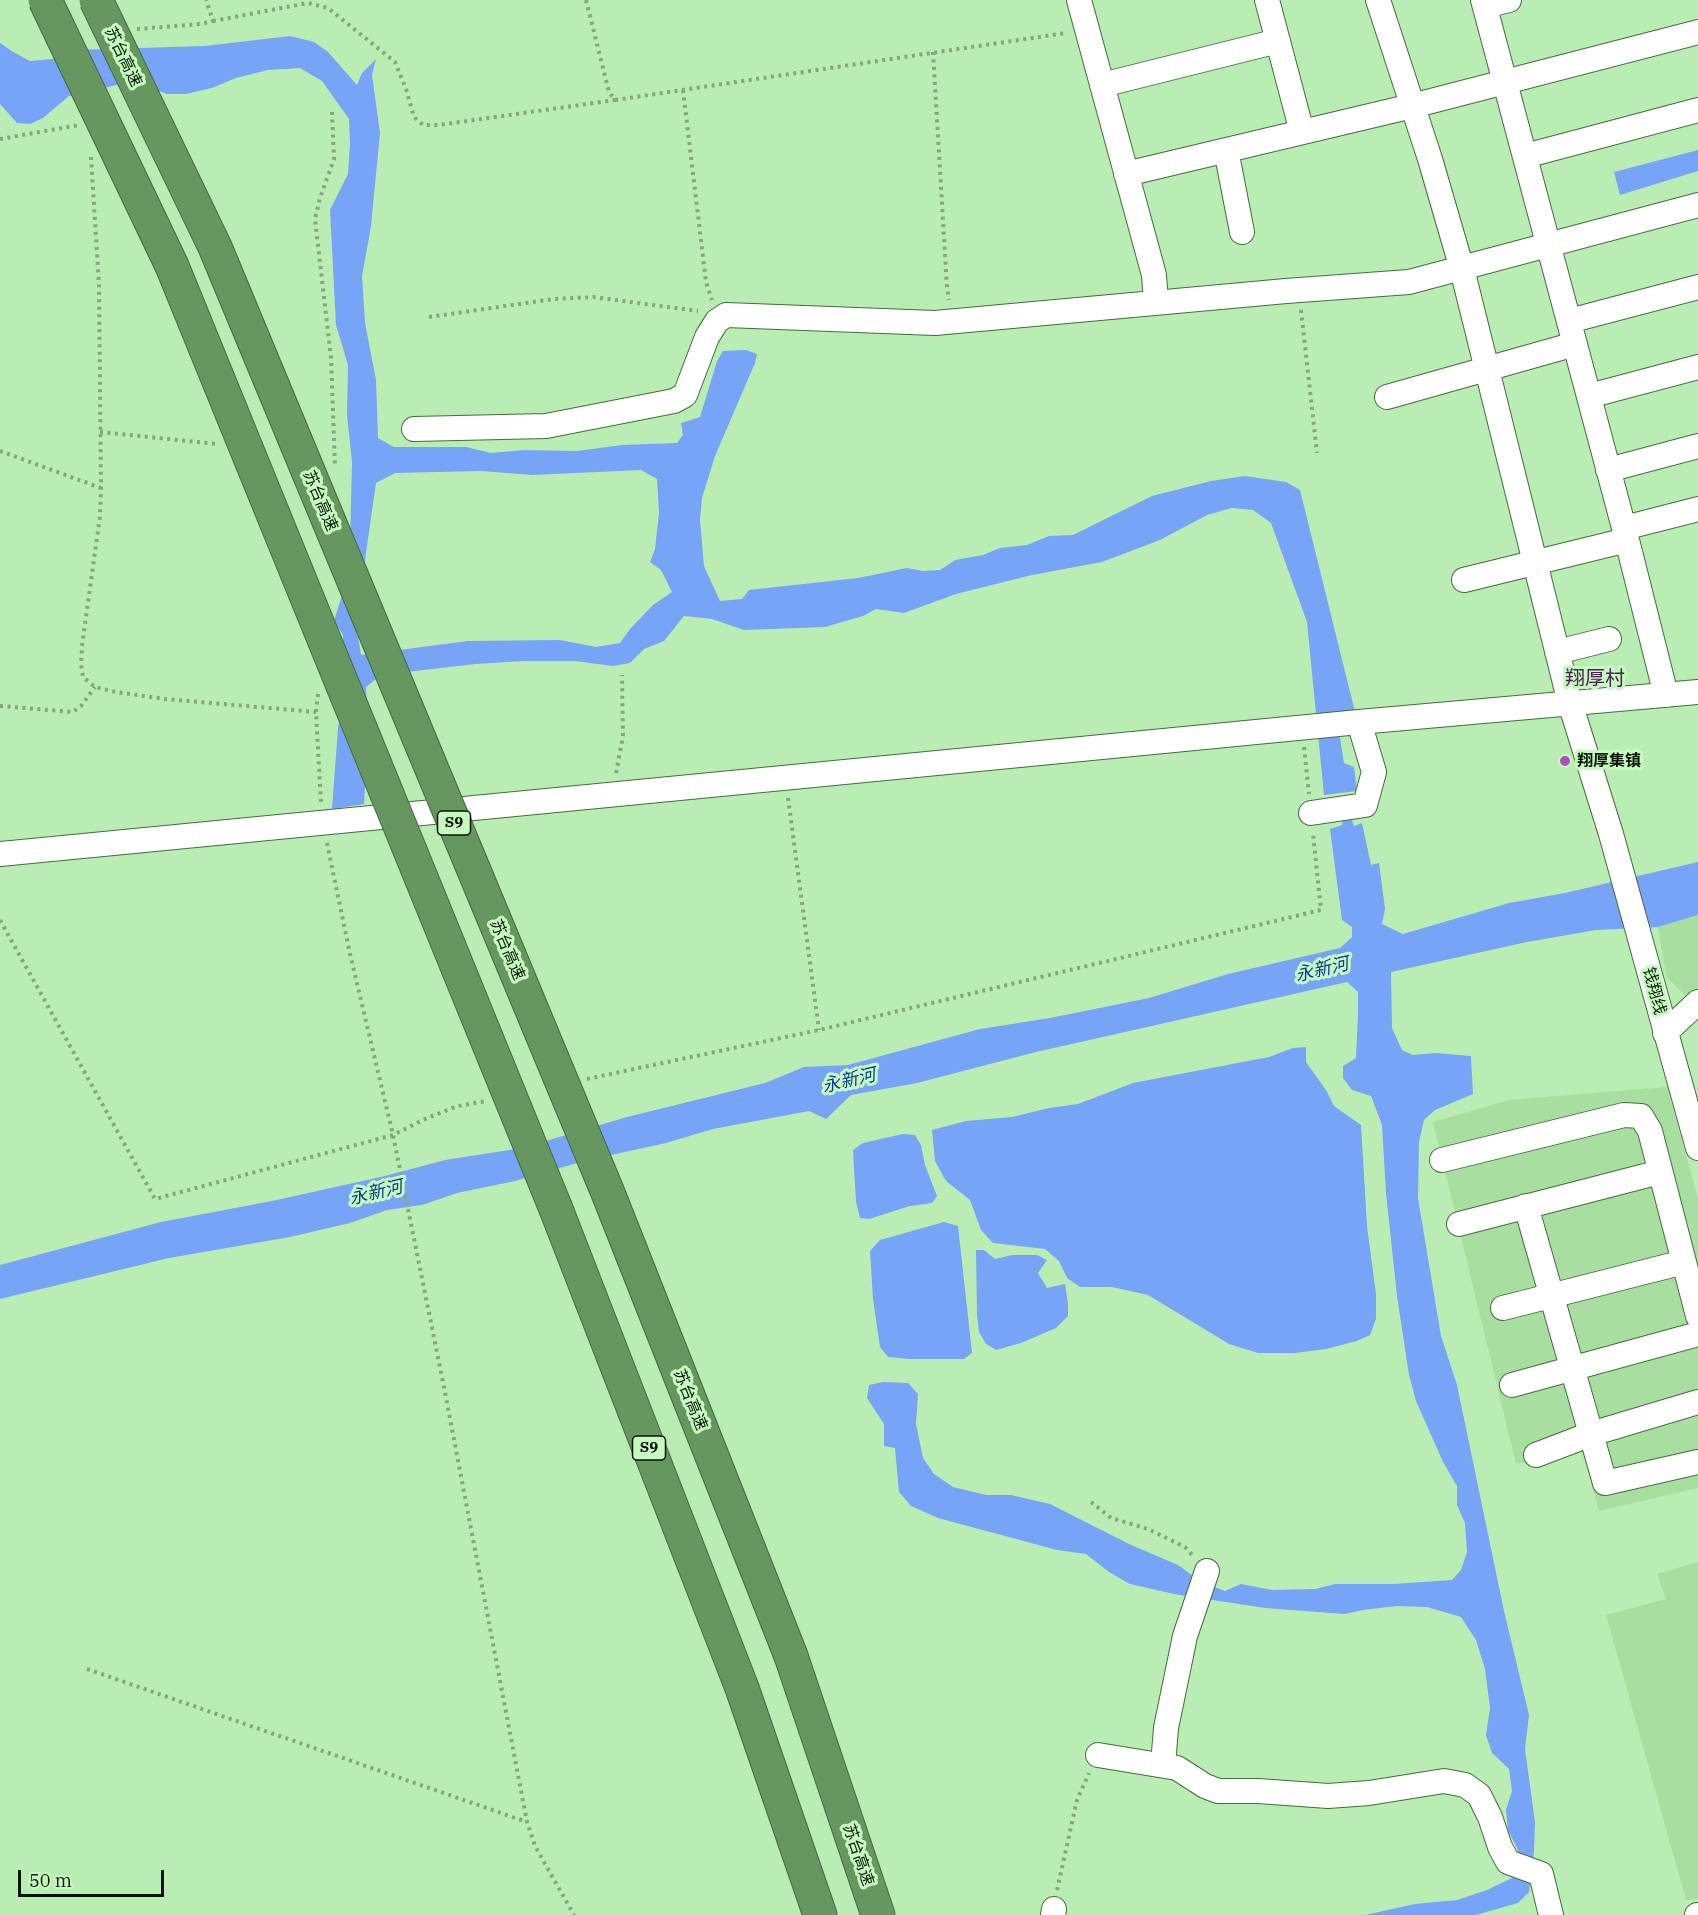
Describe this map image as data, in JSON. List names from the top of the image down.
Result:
{
  "streets": {
    "highway": ["苏台高速", "S9"],
    "street": ["钱翔线"]
  },
  "districts": ["翔厚村"],
  "water": ["永新河"],
  "places": ["翔厚集镇"],
  "scale_bar": "50 m"
}
